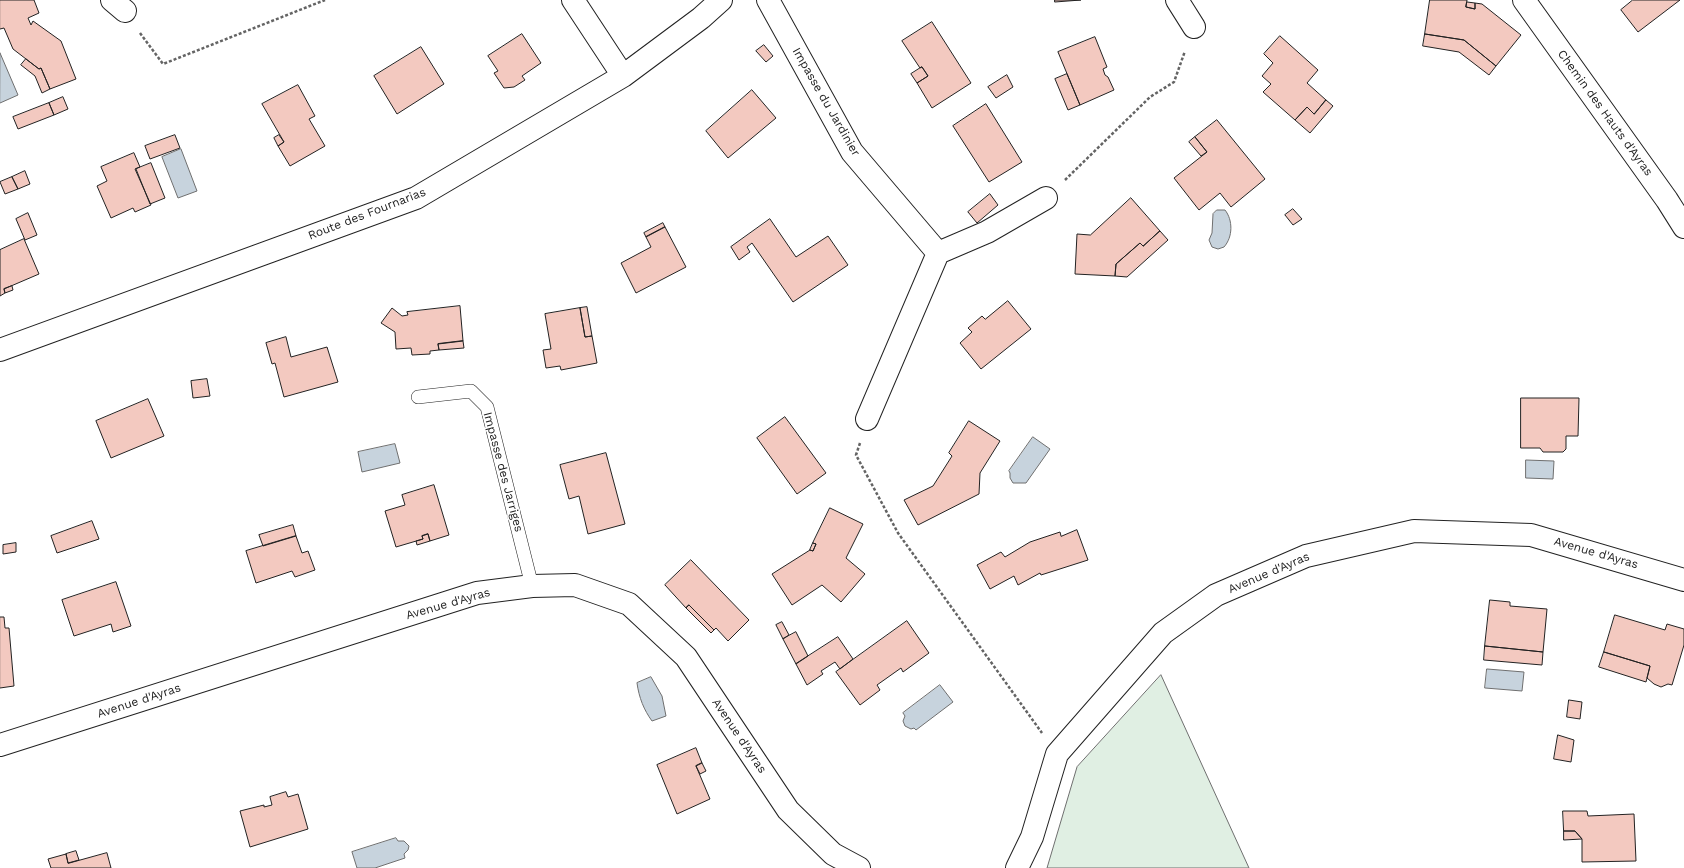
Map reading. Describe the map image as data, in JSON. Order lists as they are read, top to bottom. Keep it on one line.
{"streets":{"street":["Impasse du Jardinier","Chemin des Hauts d'Ayras","Route des Fournarias","Avenue d'Ayras"],"lane":["Impasse des Jarriges"]},"crossings":[["Impasse des Jarriges","Avenue d'Ayras"]]}
